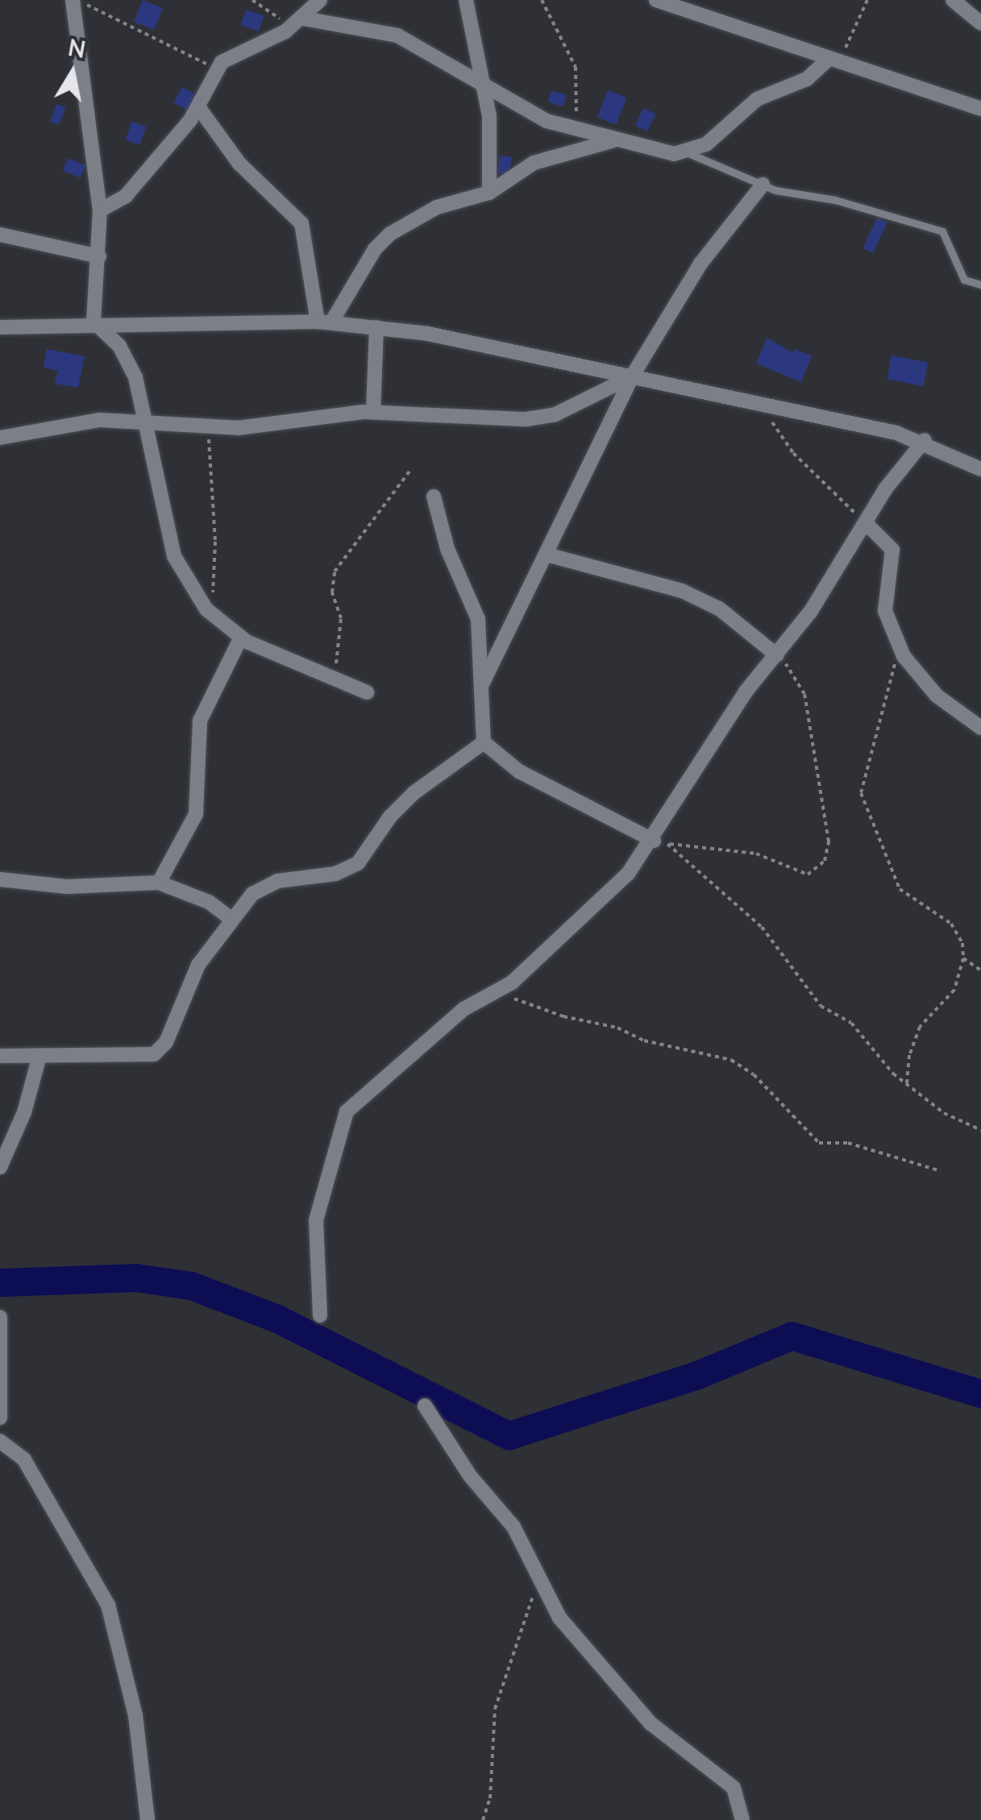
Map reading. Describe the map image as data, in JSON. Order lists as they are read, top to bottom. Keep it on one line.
{"north":"top"}
